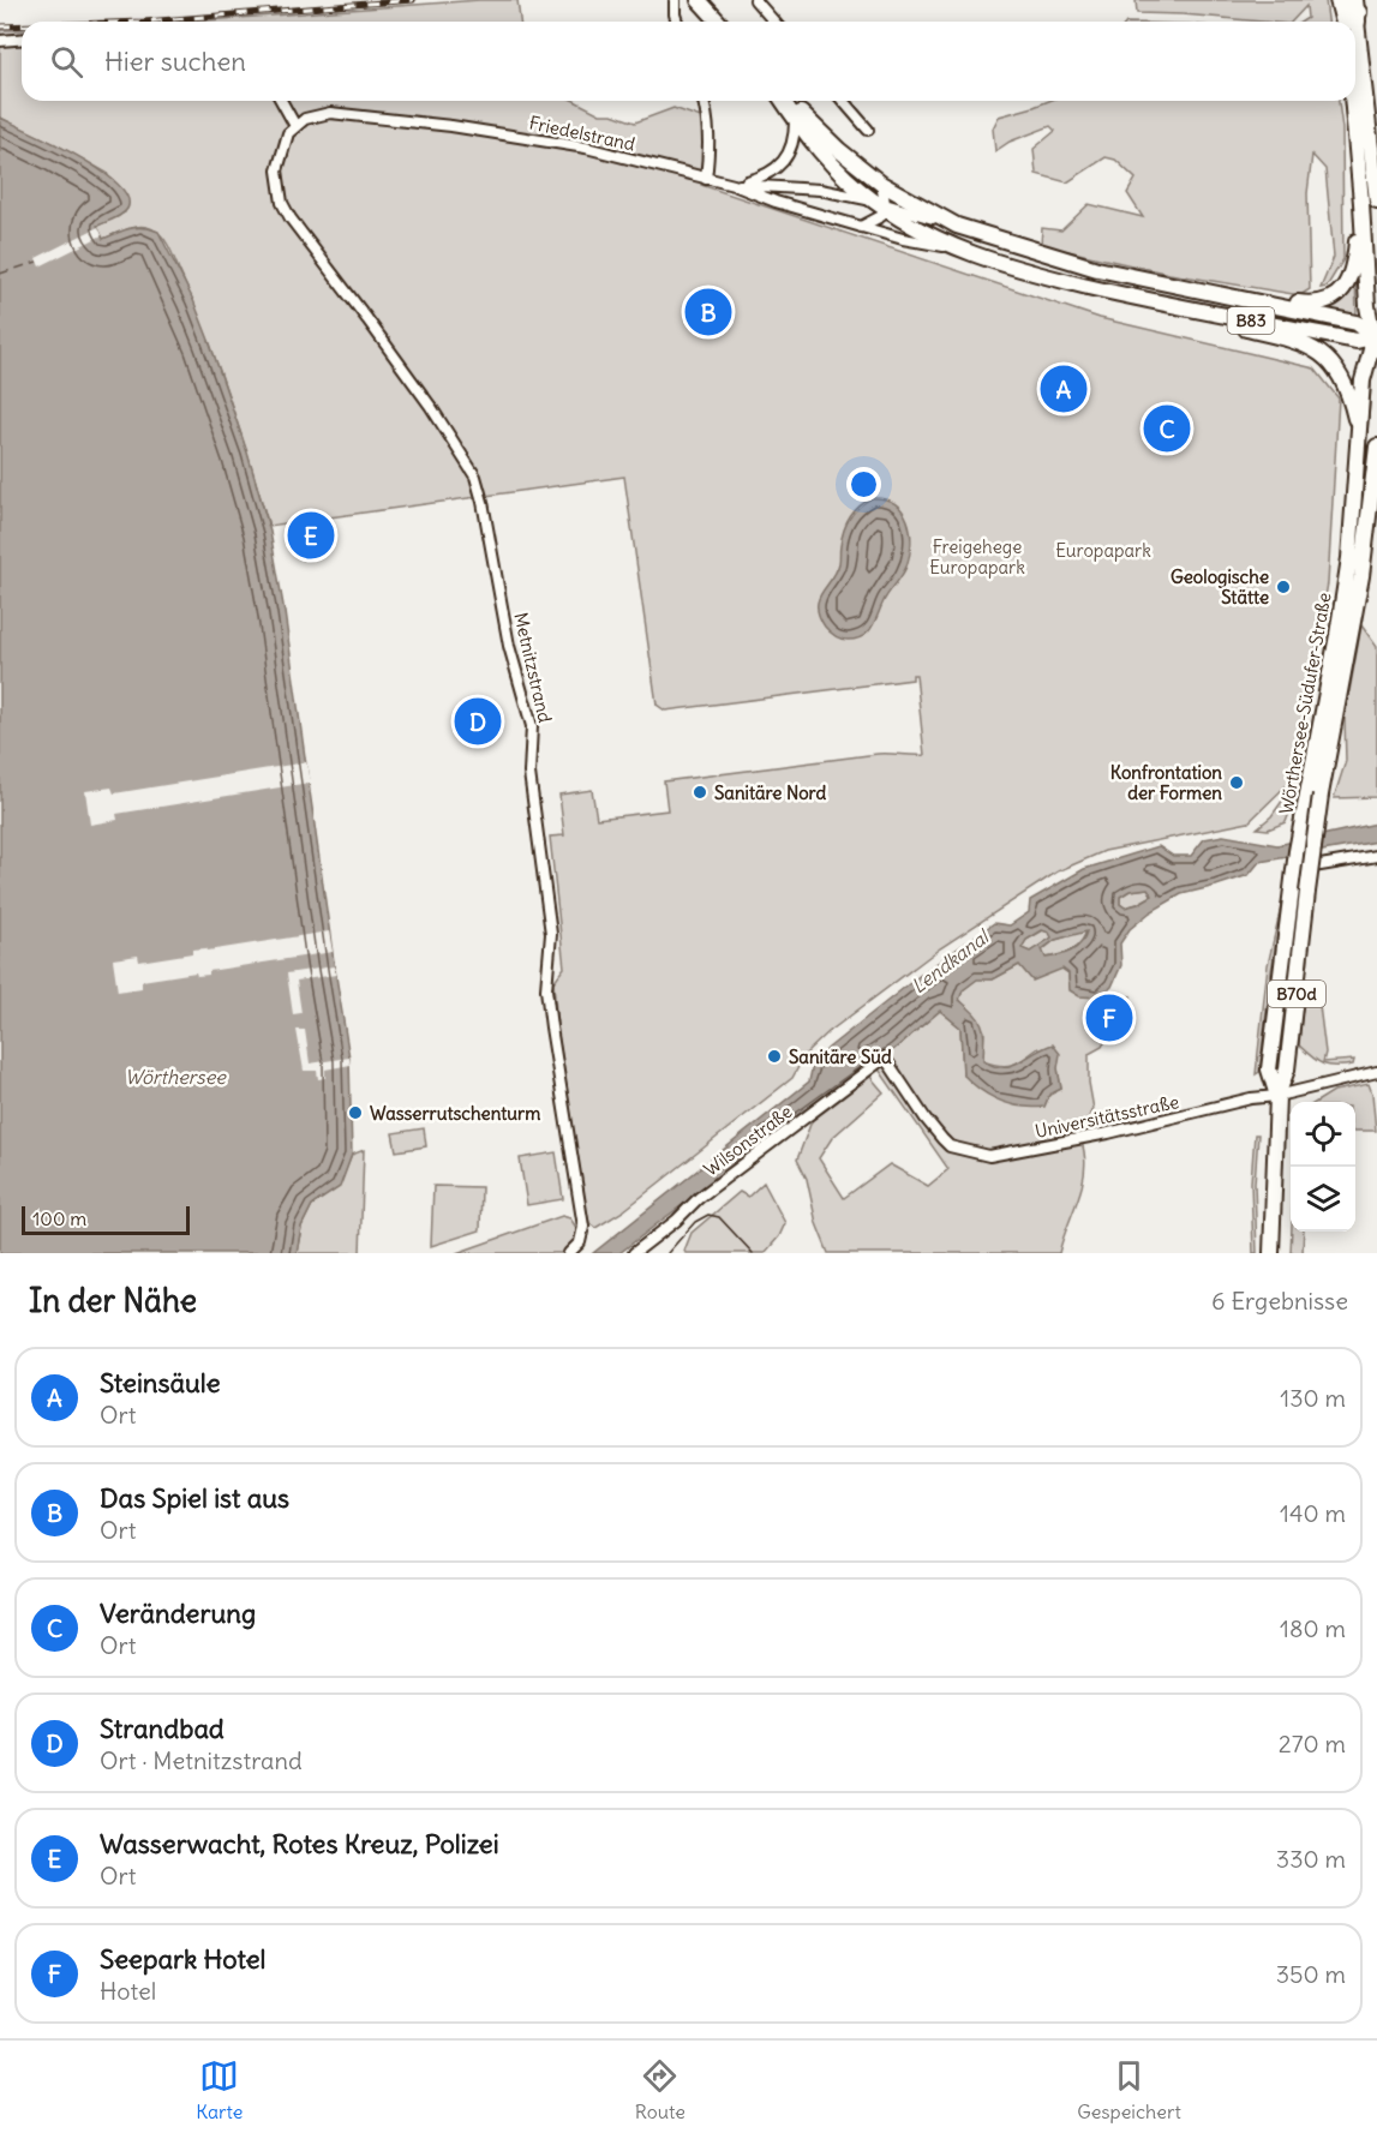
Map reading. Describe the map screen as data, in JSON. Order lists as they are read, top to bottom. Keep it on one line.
{"streets":{"main road":["B83","Wörthersee-Südufer-Straße","B70d"],"street":["Friedelstrand","Metnitzstrand","Universitätsstraße","Wilsonstraße"]},"crossings":[["Friedelstrand","B83"],["Friedelstrand","Metnitzstrand"],["B83","Wörthersee-Südufer-Straße"],["Wörthersee-Südufer-Straße","Universitätsstraße"],["Universitätsstraße","Wilsonstraße"]],"water":["Lendkanal","Wörthersee"],"parks":["Freigehege Europapark","Europapark"],"places":["Geologische Stätte","Konfrontation der Formen","Sanitäre Nord","Sanitäre Süd","Wasserrutschenturm"],"scale_bar":"100 m","page":{"search":"Hier suchen","pins":["B","A","C","E","D","F"],"scale":"100 m","heading":["In der Nähe","6 Ergebnisse"],"list":[{"mark":"A","name":"Steinsäule","note":"Ort","value":"130 m"},{"mark":"B","name":"Das Spiel ist aus","note":"Ort","value":"140 m"},{"mark":"C","name":"Veränderung","note":"Ort","value":"180 m"},{"mark":"D","name":"Strandbad","note":"Ort · Metnitzstrand","value":"270 m"},{"mark":"E","name":"Wasserwacht, Rotes Kreuz, Polizei","note":"Ort","value":"330 m"},{"mark":"F","name":"Seepark Hotel","note":"Hotel","value":"350 m"}],"nav":["Karte","Route","Gespeichert"]}}
